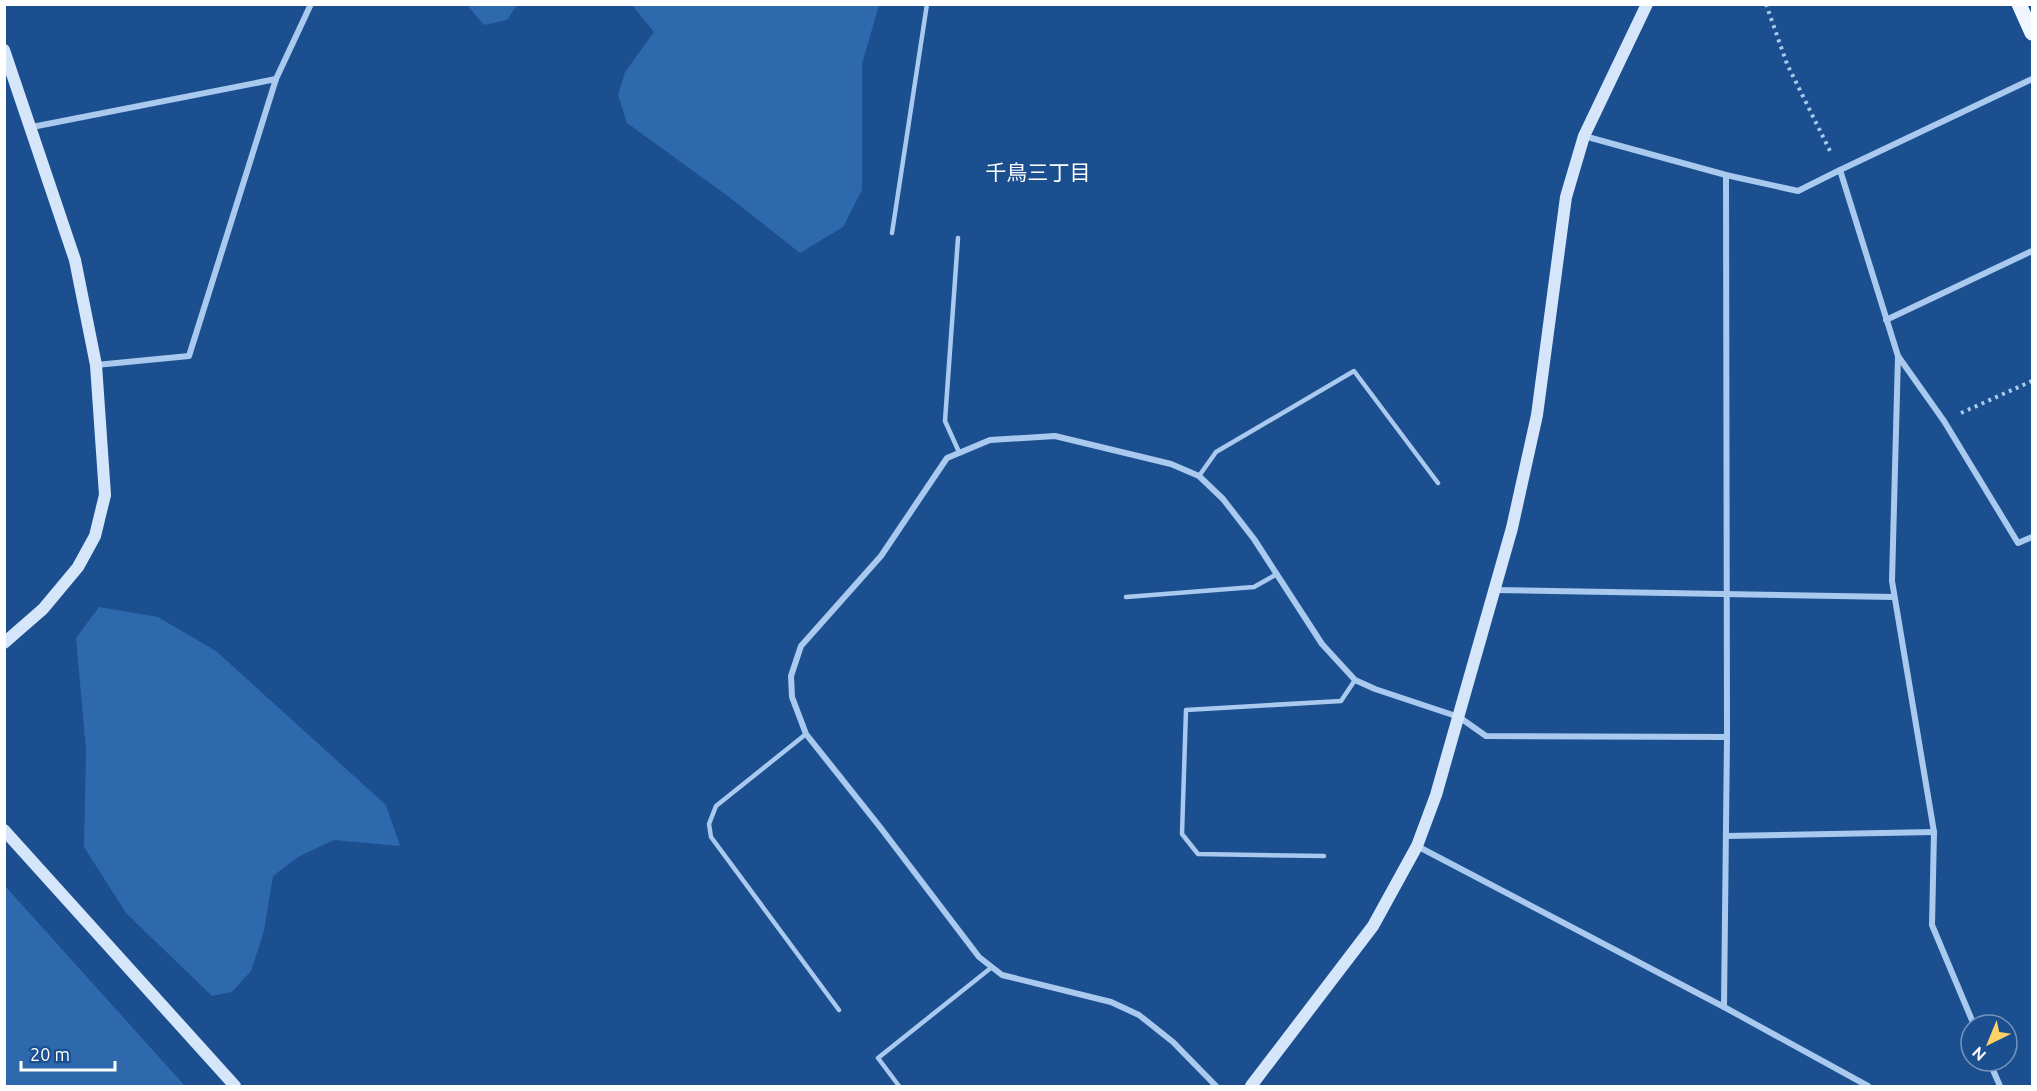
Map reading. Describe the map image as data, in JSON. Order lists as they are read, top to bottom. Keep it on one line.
{"districts":["千鳥三丁目"],"scale_bar":"20 m","north":"bottom left"}
